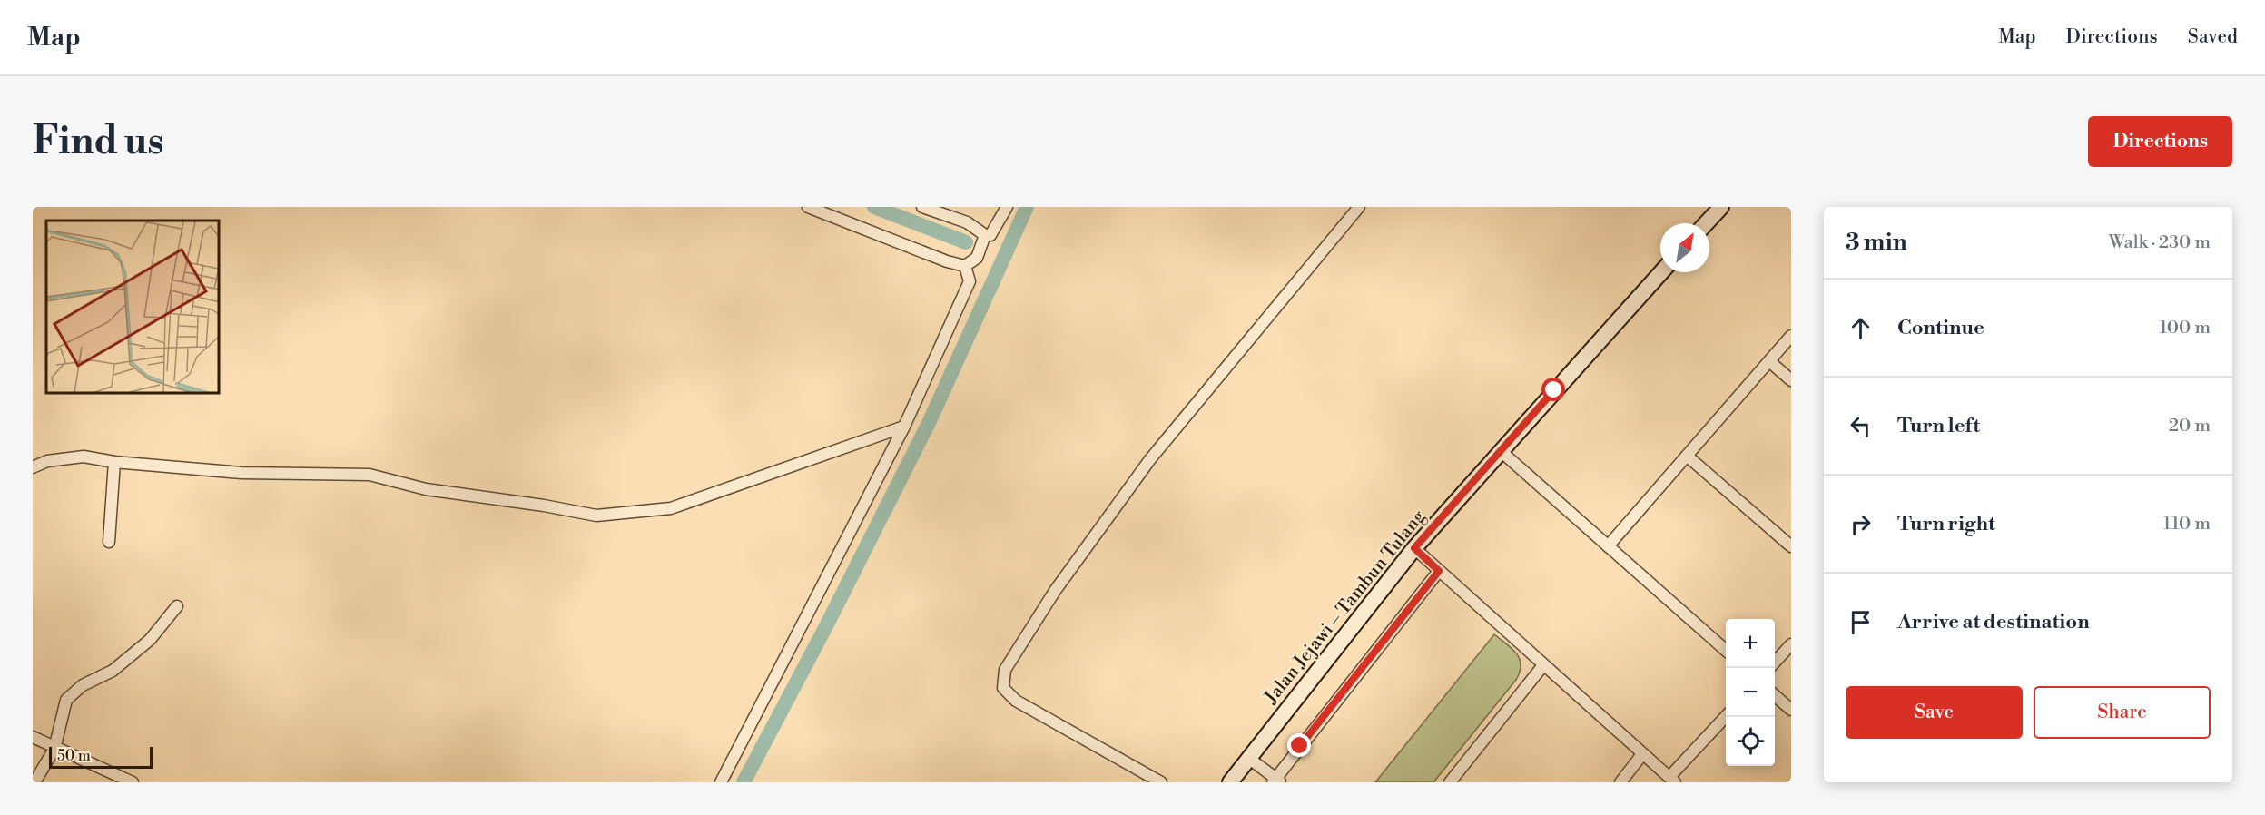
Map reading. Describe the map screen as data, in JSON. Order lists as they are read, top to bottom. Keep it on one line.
{"streets":{"street":["Jalan Jejawi – Tambun Tulang"]},"scale_bar":"50 m","north":"top right","page":{"header":"Map","nav":["Map","Directions","Saved"],"buttons":["Directions",["Save","Share"]],"title":"Find us","heading":["3 min","Walk · 230 m"],"list":[["Continue","100 m"],["Turn left","20 m"],["Turn right","110 m"],"Arrive at destination"],"map_buttons":["+","−"],"scale":"50 m"}}
